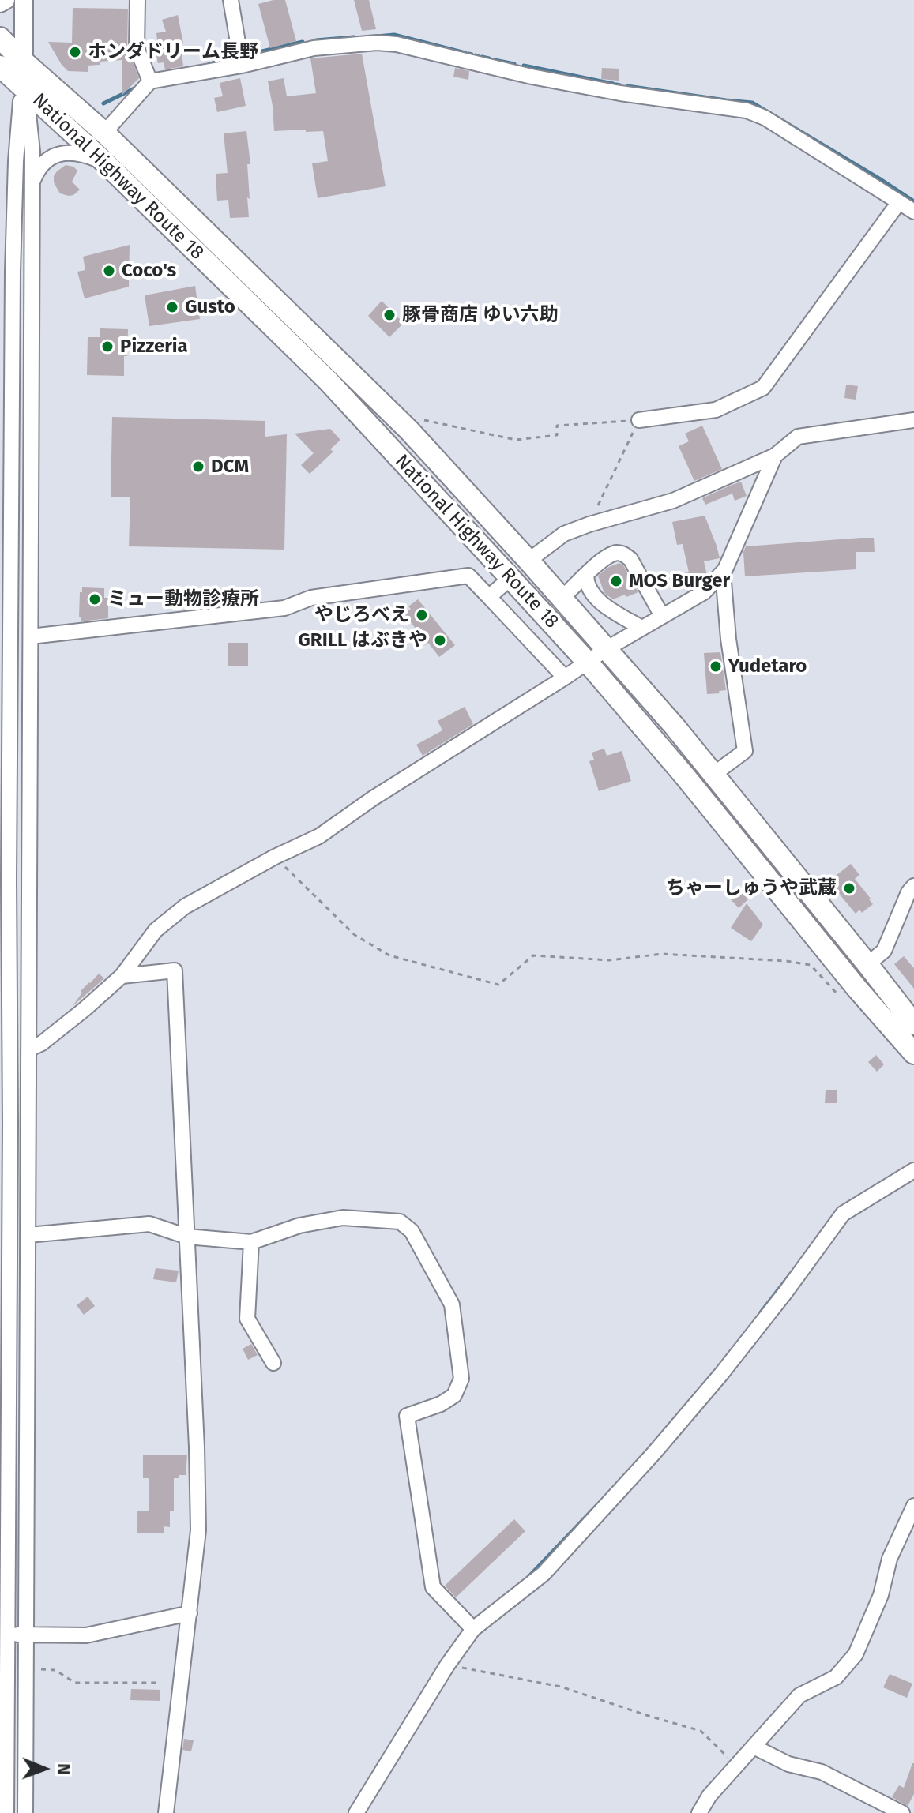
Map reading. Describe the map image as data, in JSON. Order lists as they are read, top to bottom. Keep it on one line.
{"streets":{"highway":["National Highway Route 18"]},"places":["ホンダドリーム長野","Coco's","Gusto","豚骨商店 ゆい六助","Pizzeria","DCM","MOS Burger","ミュー動物診療所","やじろべえ","GRILL はぶきや","Yudetaro","ちゃーしゅうや武蔵"],"north":"right"}
